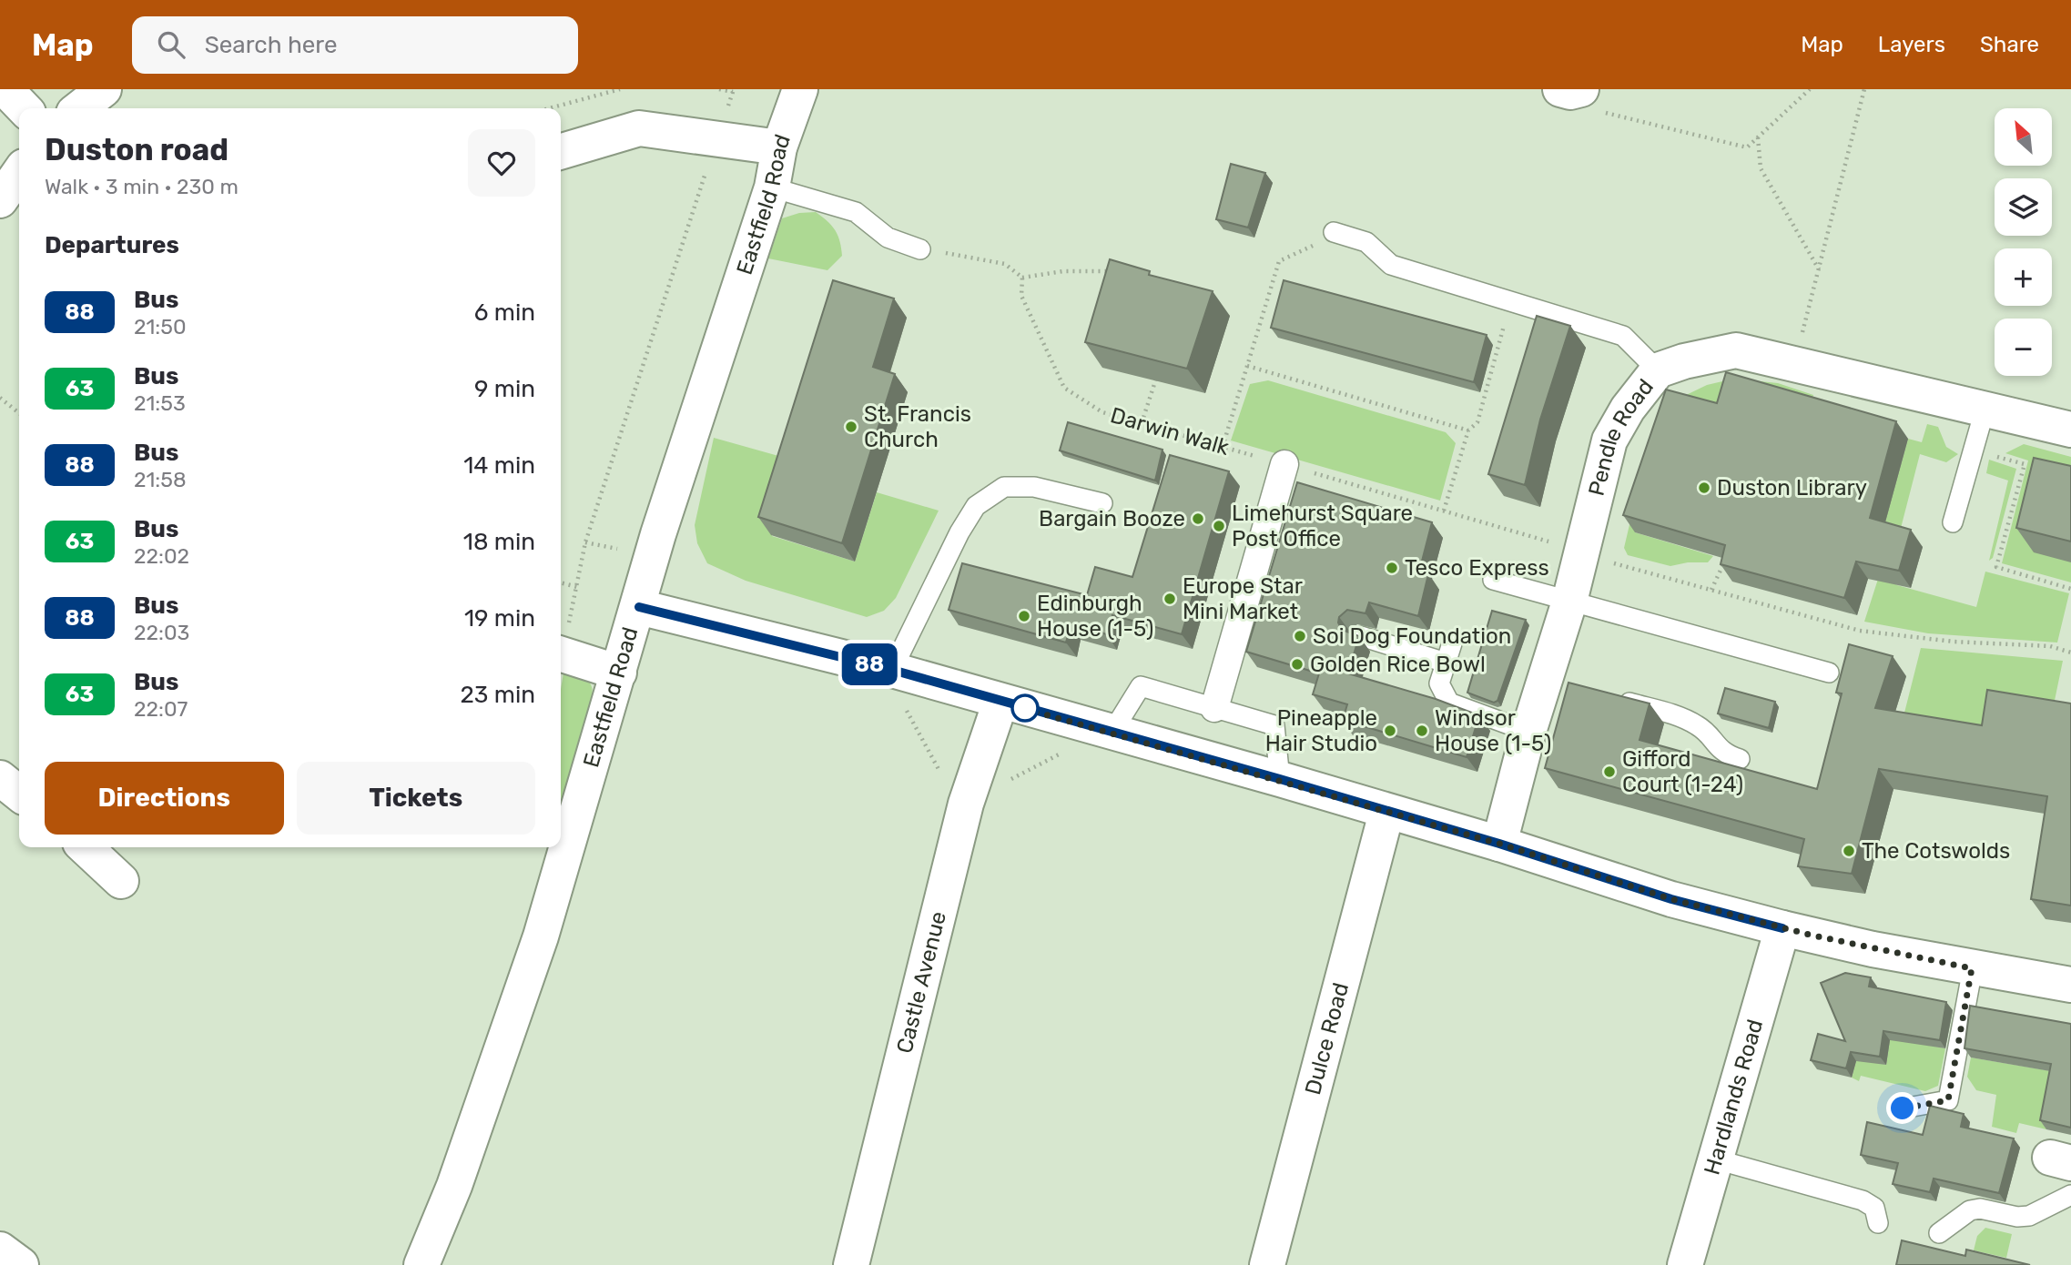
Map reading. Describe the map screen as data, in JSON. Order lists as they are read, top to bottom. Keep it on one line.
{"streets":{"street":["Eastfield Road","Pendle Road","Castle Avenue","Dulce Road","Hardlands Road"],"path":["Darwin Walk"]},"crossings":[["Darwin Walk","Pendle Road"]],"places":["St. Francis Church","Duston Library","Bargain Booze","Limehurst Square Post Office","Tesco Express","Europe Star Mini Market","Edinburgh House (1-5)","Soi Dog Foundation","Golden Rice Bowl","Pineapple Hair Studio","Windsor House (1-5)","Gifford Court (1-24)","The Cotswolds"],"lines":["bus line 88"],"north":"top left","page":{"header":"Map","search":"Search here","nav":["Map","Layers","Share"],"on_map":"88","map_buttons":["+","−"],"heading":[["Duston road","Walk · 3 min · 230 m"],"Departures"],"list":[{"mark":"88","name":"Bus","note":"21:50","value":"6 min"},{"mark":"63","name":"Bus","note":"21:53","value":"9 min"},{"mark":"88","name":"Bus","note":"21:58","value":"14 min"},{"mark":"63","name":"Bus","note":"22:02","value":"18 min"},{"mark":"88","name":"Bus","note":"22:03","value":"19 min"},{"mark":"63","name":"Bus","note":"22:07","value":"23 min"}],"buttons":["Directions","Tickets"]}}
